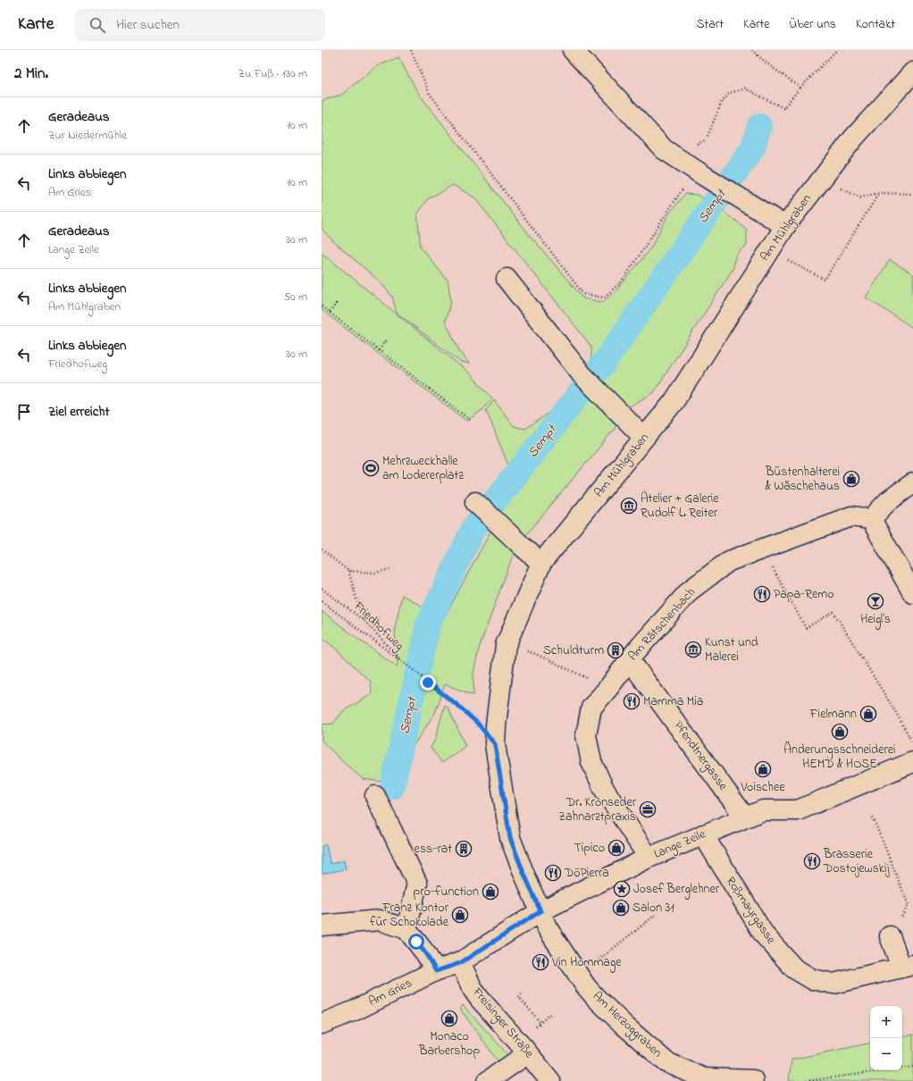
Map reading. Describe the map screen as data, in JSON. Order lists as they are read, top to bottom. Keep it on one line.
{"streets":{"street":["Am Mühlgraben","Am Rätschenbach","Pfendtnergasse","Lange Zeile","Roßmayrgasse","Am Gries","Freisinger Straße","Am Herzoggraben"],"path":["Friedhofweg"]},"crossings":[["Am Mühlgraben","Friedhofweg"],["Am Mühlgraben","Lange Zeile"],["Am Mühlgraben","Am Herzoggraben"],["Am Rätschenbach","Pfendtnergasse"],["Am Rätschenbach","Lange Zeile"],["Pfendtnergasse","Lange Zeile"],["Lange Zeile","Roßmayrgasse"],["Lange Zeile","Am Gries"],["Lange Zeile","Freisinger Straße"],["Lange Zeile","Am Herzoggraben"],["Am Gries","Freisinger Straße"]],"water":["Sempt"],"places":{"sports":["Mehrzweckhalle am Lodererplatz"],"shop":["Büstenhalterei & Wäschehaus","Fielmann","Änderungsschneiderei HEMD & HOSE","Voischee","Tipico","pro-function","Salon 31","Franz Kontor für Schokolade","Monaco Barbershop"],"museum":["Atelier + Galerie Rudolf L. Reiter","Kunst und Malerei"],"restaurant":["Papa-Remo","Mamma Mia","Brasserie Dostojewskij","DöPierra","Vin Hommage"],"bar":["Heigl's"],"building":["Schuldturm","ess-rat"],"office":["Dr. Kronseder Zahnarztpraxis"],"place":["Josef Berglehner"]},"page":{"header":"Karte","search":"Hier suchen","nav":["Start","Karte","Über uns","Kontakt"],"heading":["2 Min.","Zu Fuß · 130 m"],"list":[["Geradeaus","Zur Niedermühle","10 m"],["Links abbiegen","Am Gries","10 m"],["Geradeaus","Lange Zeile","30 m"],["Links abbiegen","Am Mühlgraben","50 m"],["Links abbiegen","Friedhofweg","30 m"],"Ziel erreicht"],"map_buttons":["+","−"]}}
